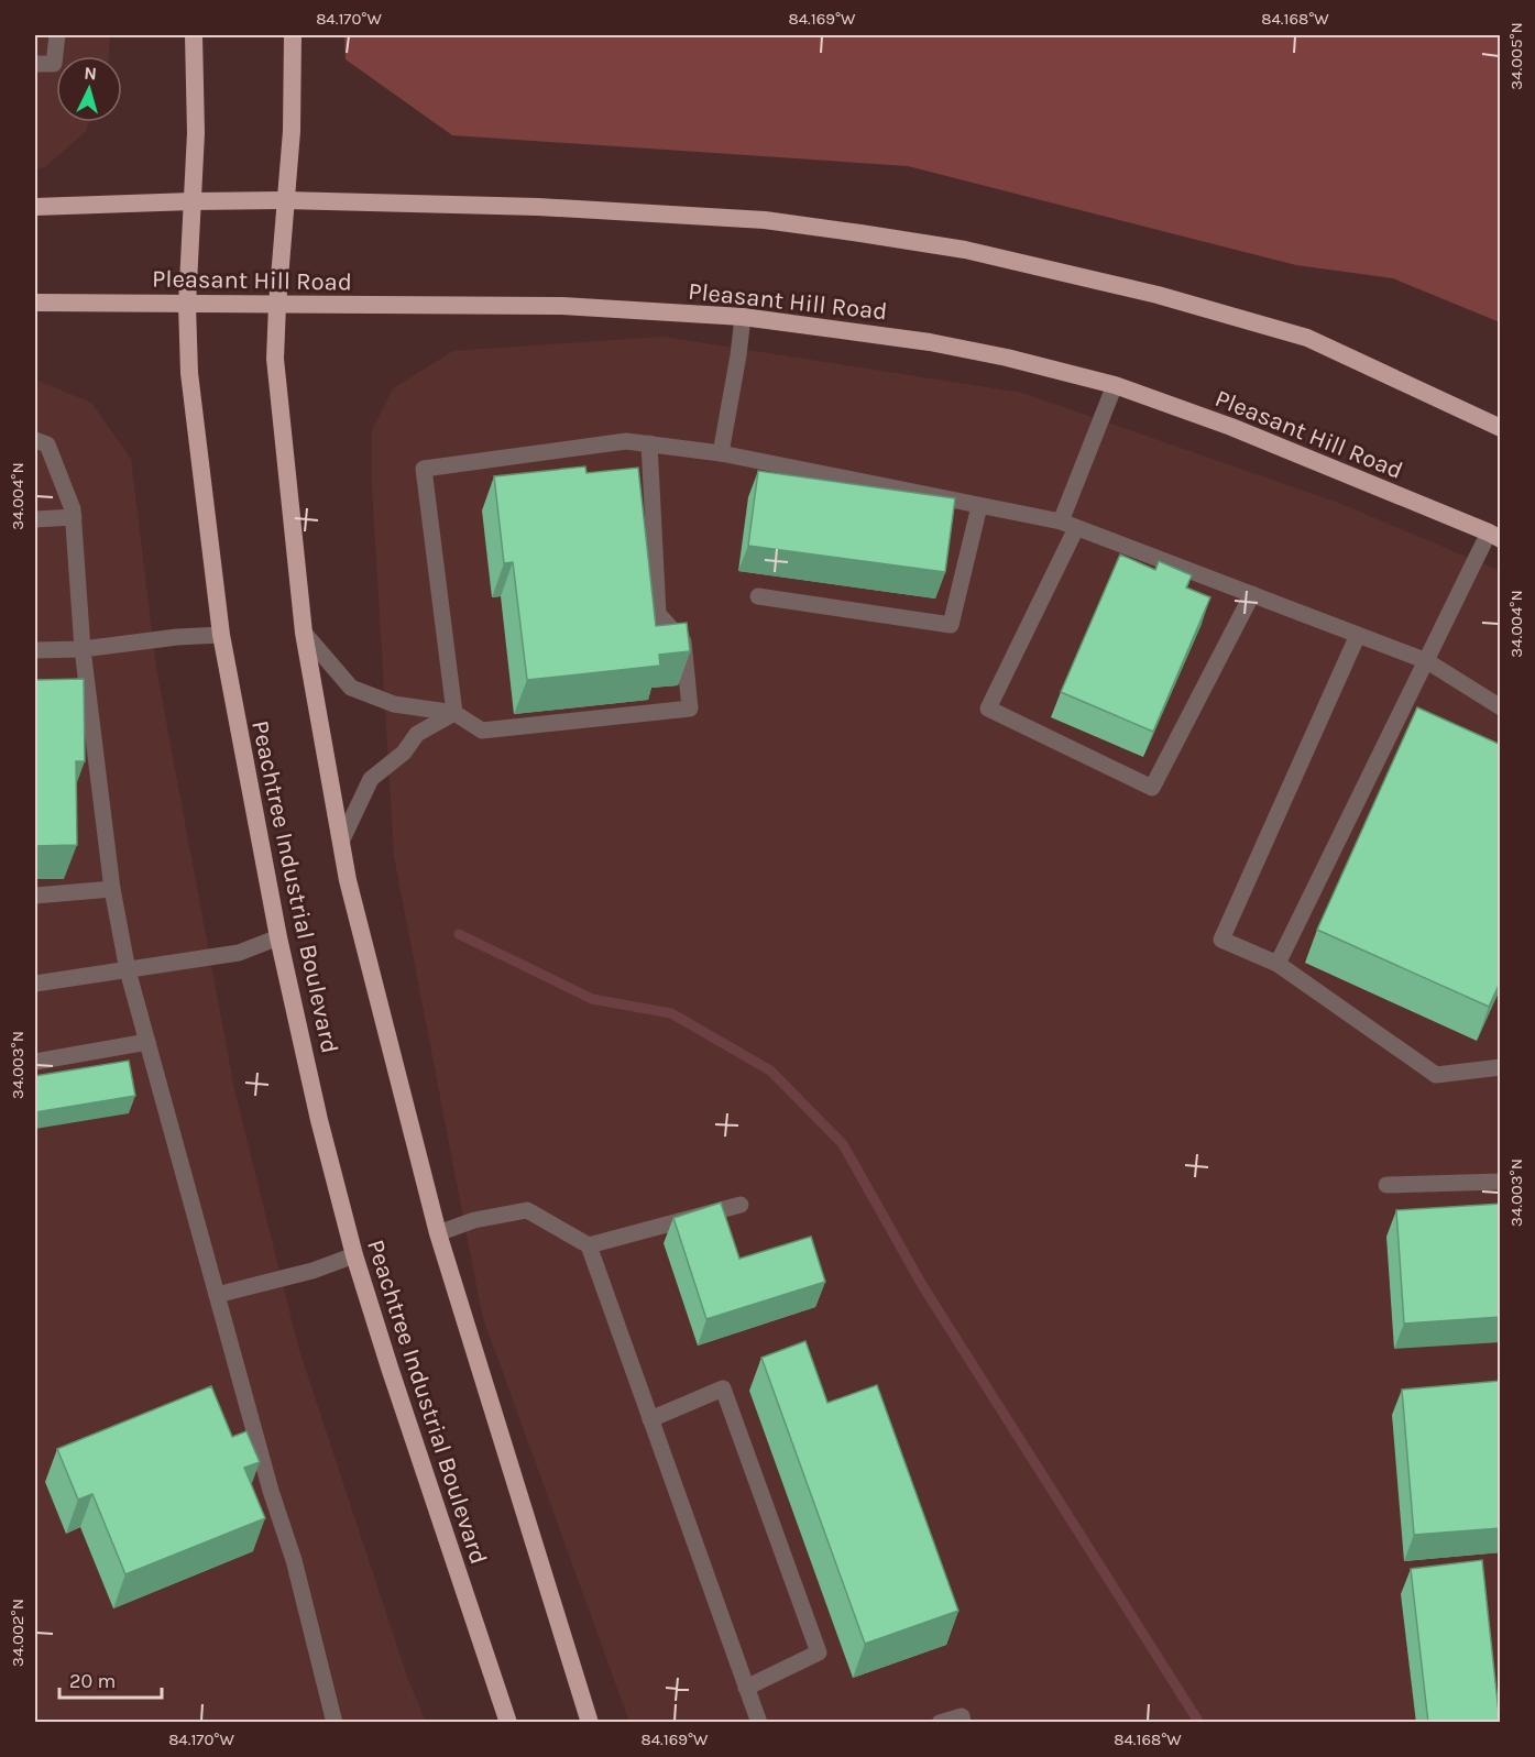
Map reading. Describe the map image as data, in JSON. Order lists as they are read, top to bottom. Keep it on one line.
{"streets":{"highway":["Pleasant Hill Road","Peachtree Industrial Boulevard"]},"crossings":[["Pleasant Hill Road","Peachtree Industrial Boulevard"]],"scale_bar":"20 m","north":"top","coordinates":["84.170°W","84.169°W","84.168°W","34.005°N","34.004°N","34.003°N","34.002°N"]}
